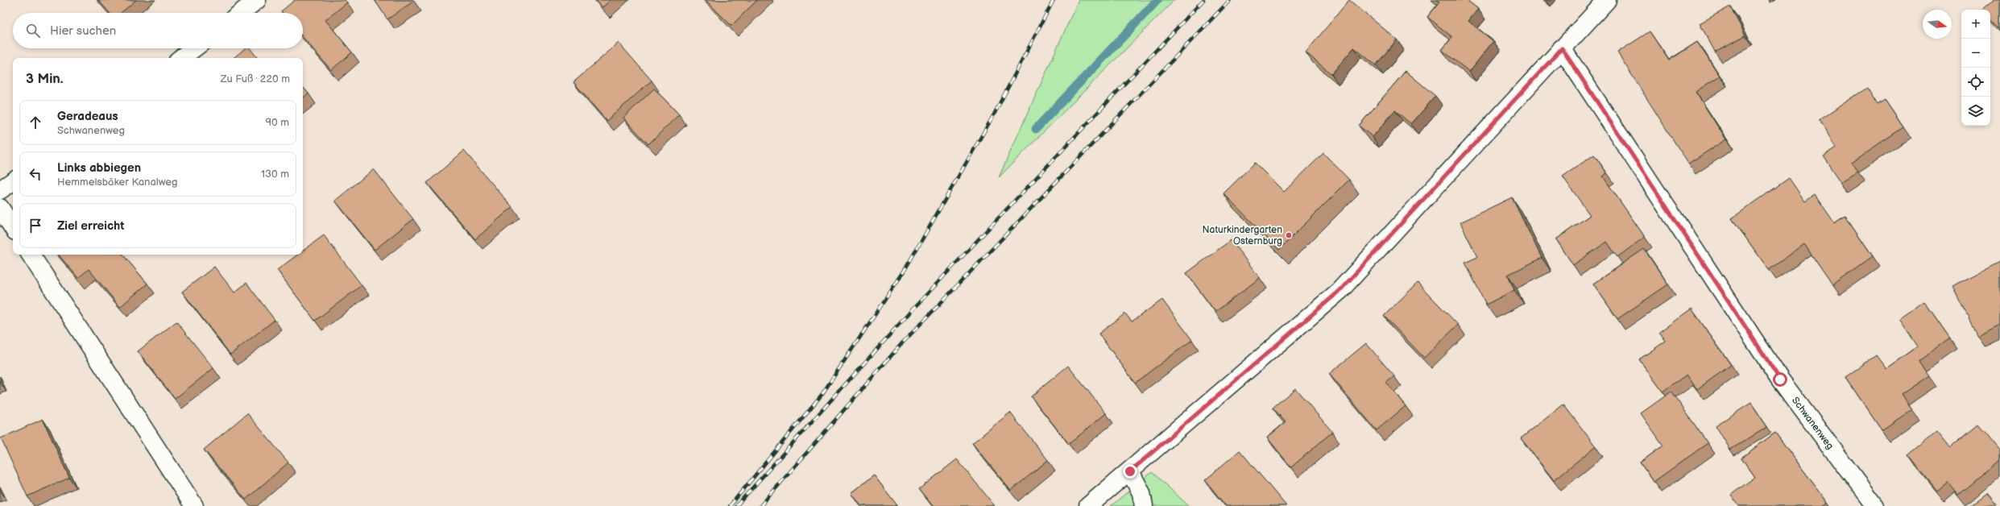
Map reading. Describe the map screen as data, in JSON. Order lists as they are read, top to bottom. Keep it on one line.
{"streets":{"street":["Schwanenweg"]},"places":["Naturkindergarten Osternburg"],"north":"right","page":{"map_buttons":["+","−"],"search":"Hier suchen","heading":["3 Min.","Zu Fuß · 220 m"],"list":[["Geradeaus","Schwanenweg","90 m"],["Links abbiegen","Hemmelsbäker Kanalweg","130 m"],"Ziel erreicht"]}}
